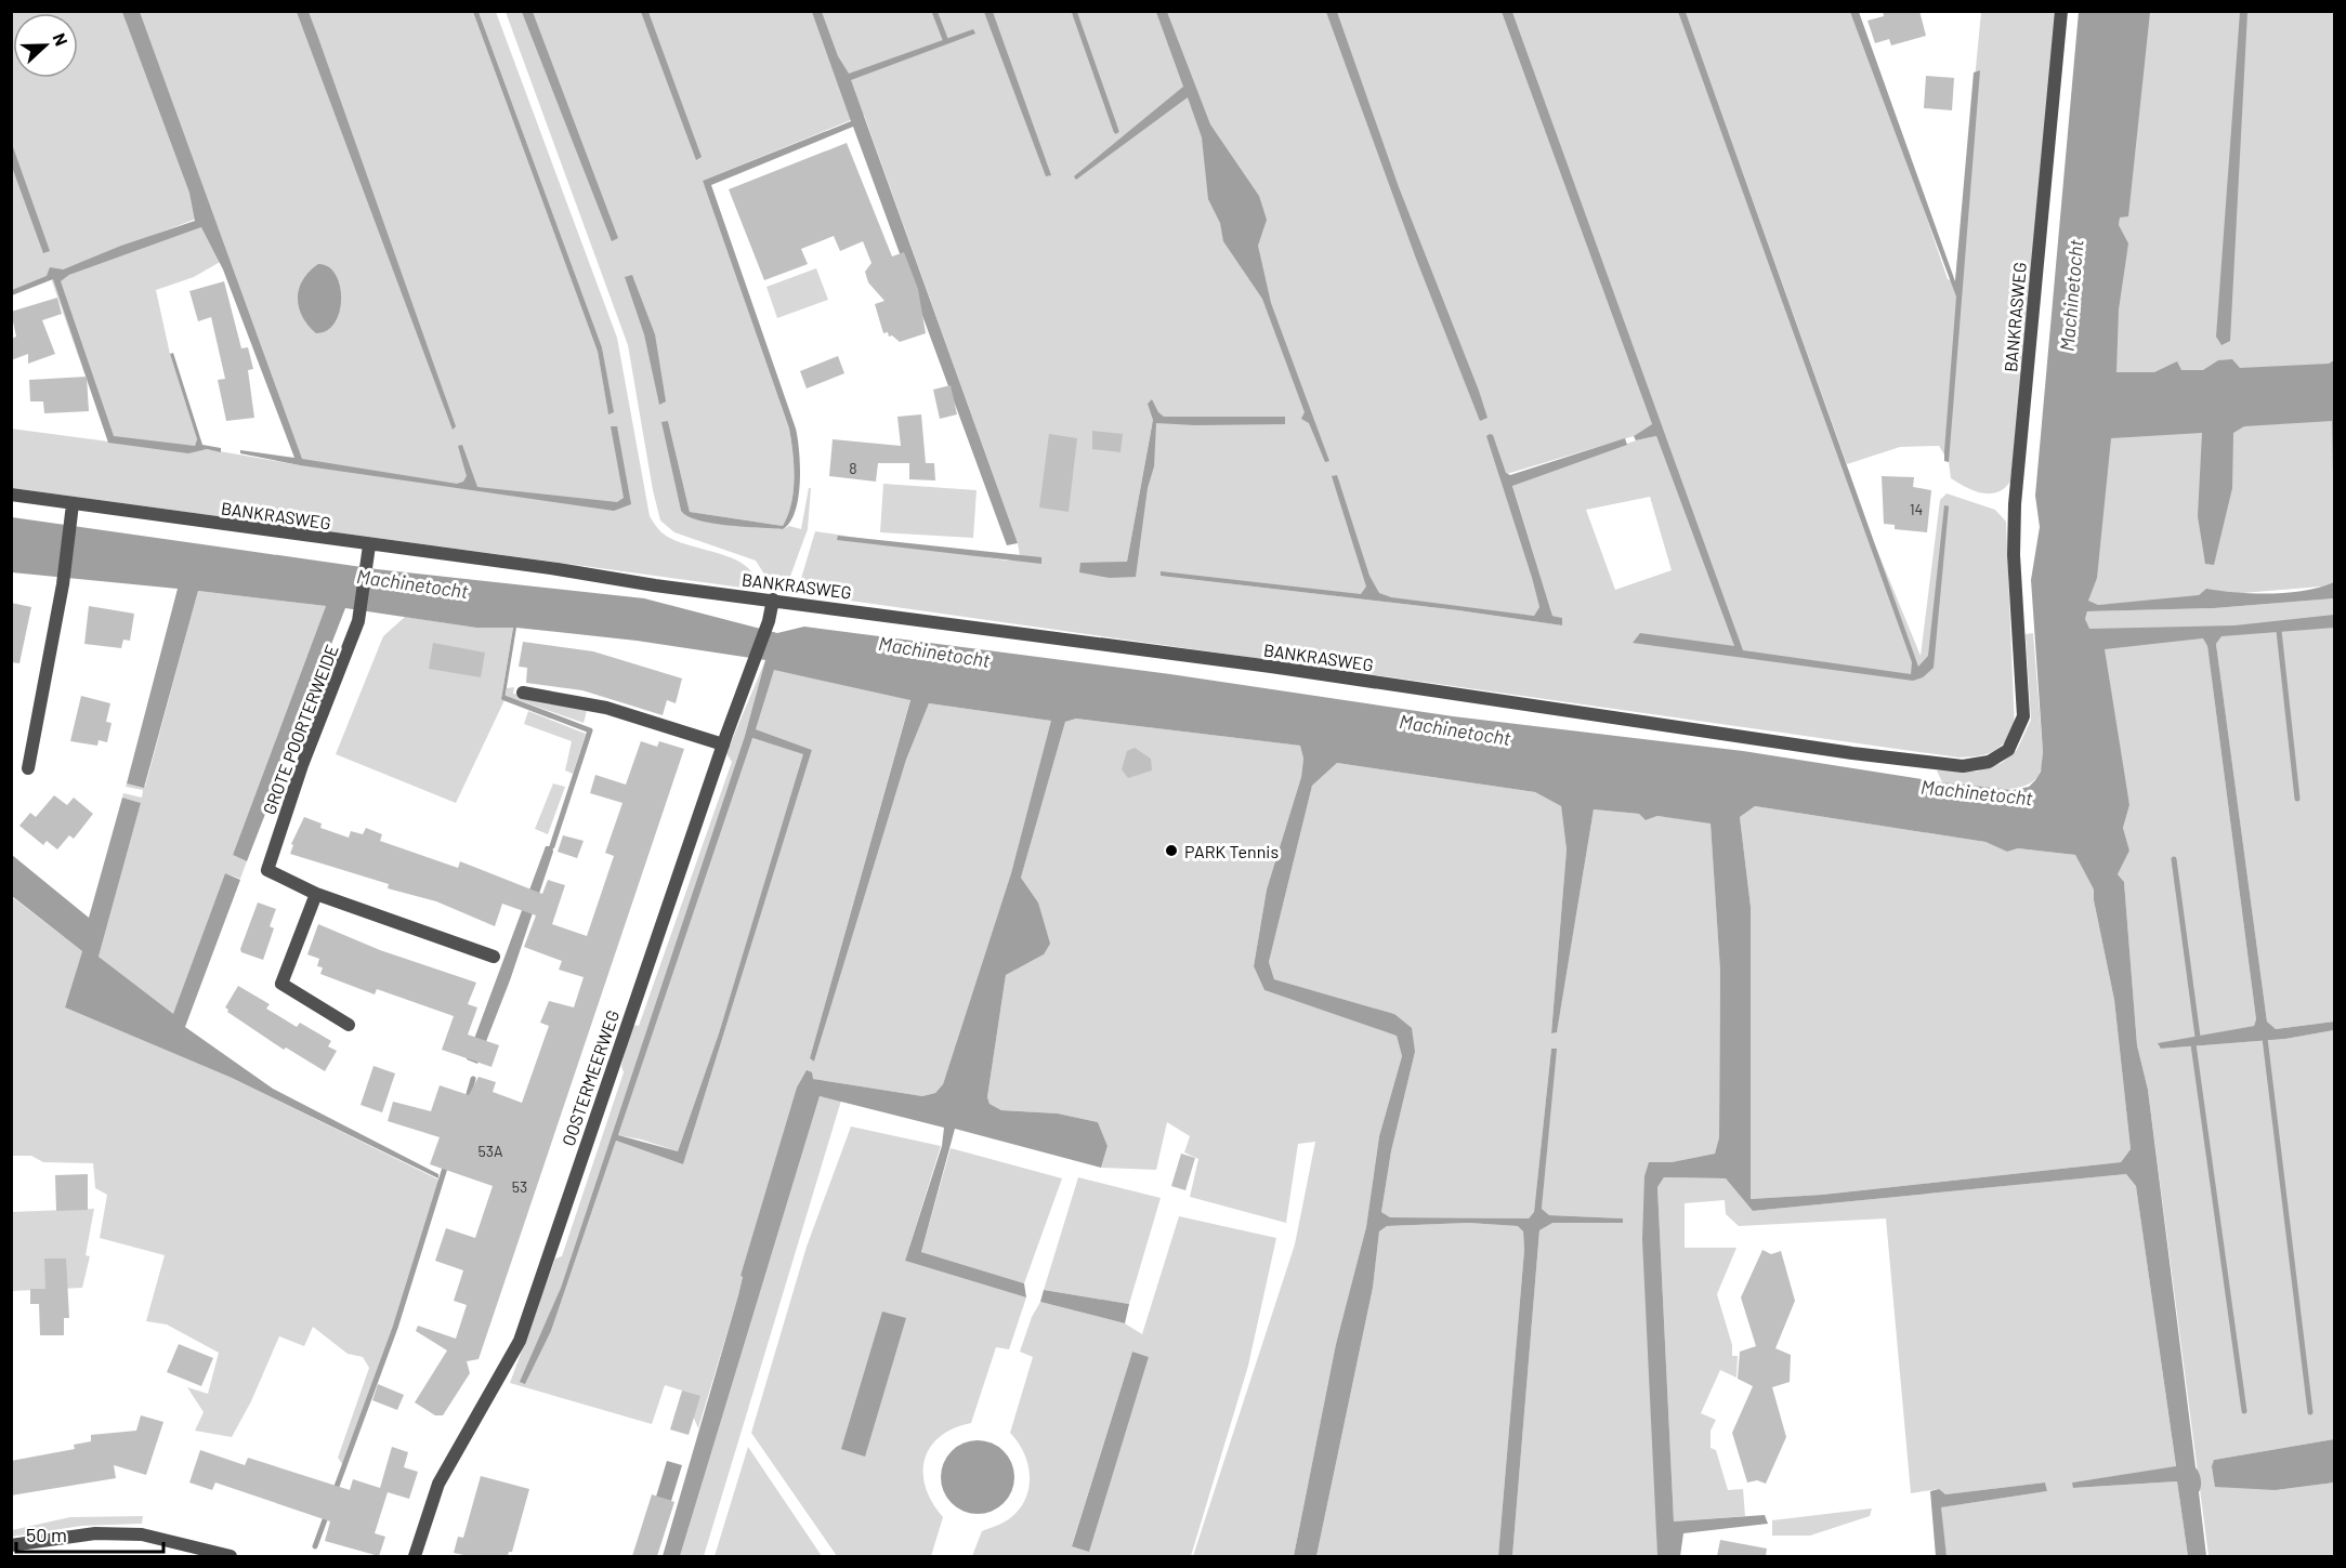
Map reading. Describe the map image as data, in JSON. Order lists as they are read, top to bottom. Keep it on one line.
{"streets":{"street":["BANKRASWEG","GROTE POORTERWEIDE","OOSTERMEERWEG"]},"crossings":[["BANKRASWEG","GROTE POORTERWEIDE"],["BANKRASWEG","OOSTERMEERWEG"]],"water":["Machinetocht"],"places":["PARK Tennis"],"house_numbers":["8","14","53A","53"],"scale_bar":"50 m","north":"right"}
